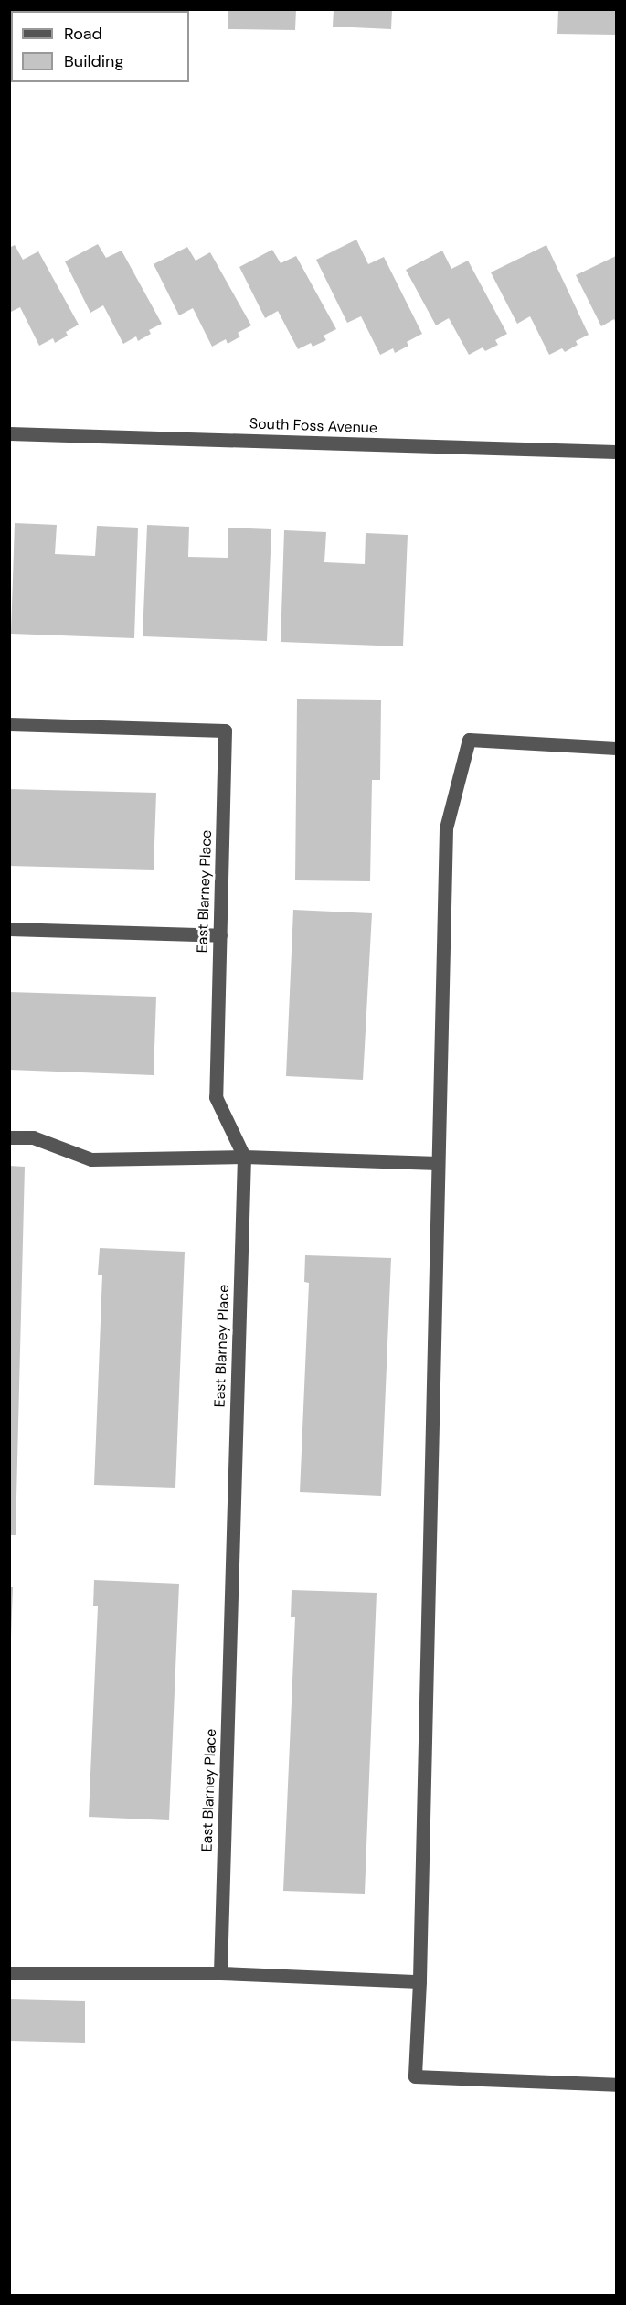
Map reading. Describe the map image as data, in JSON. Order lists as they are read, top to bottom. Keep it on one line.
{"streets":{"street":["South Foss Avenue","East Blarney Place"]},"legend":["Road","Building"]}
